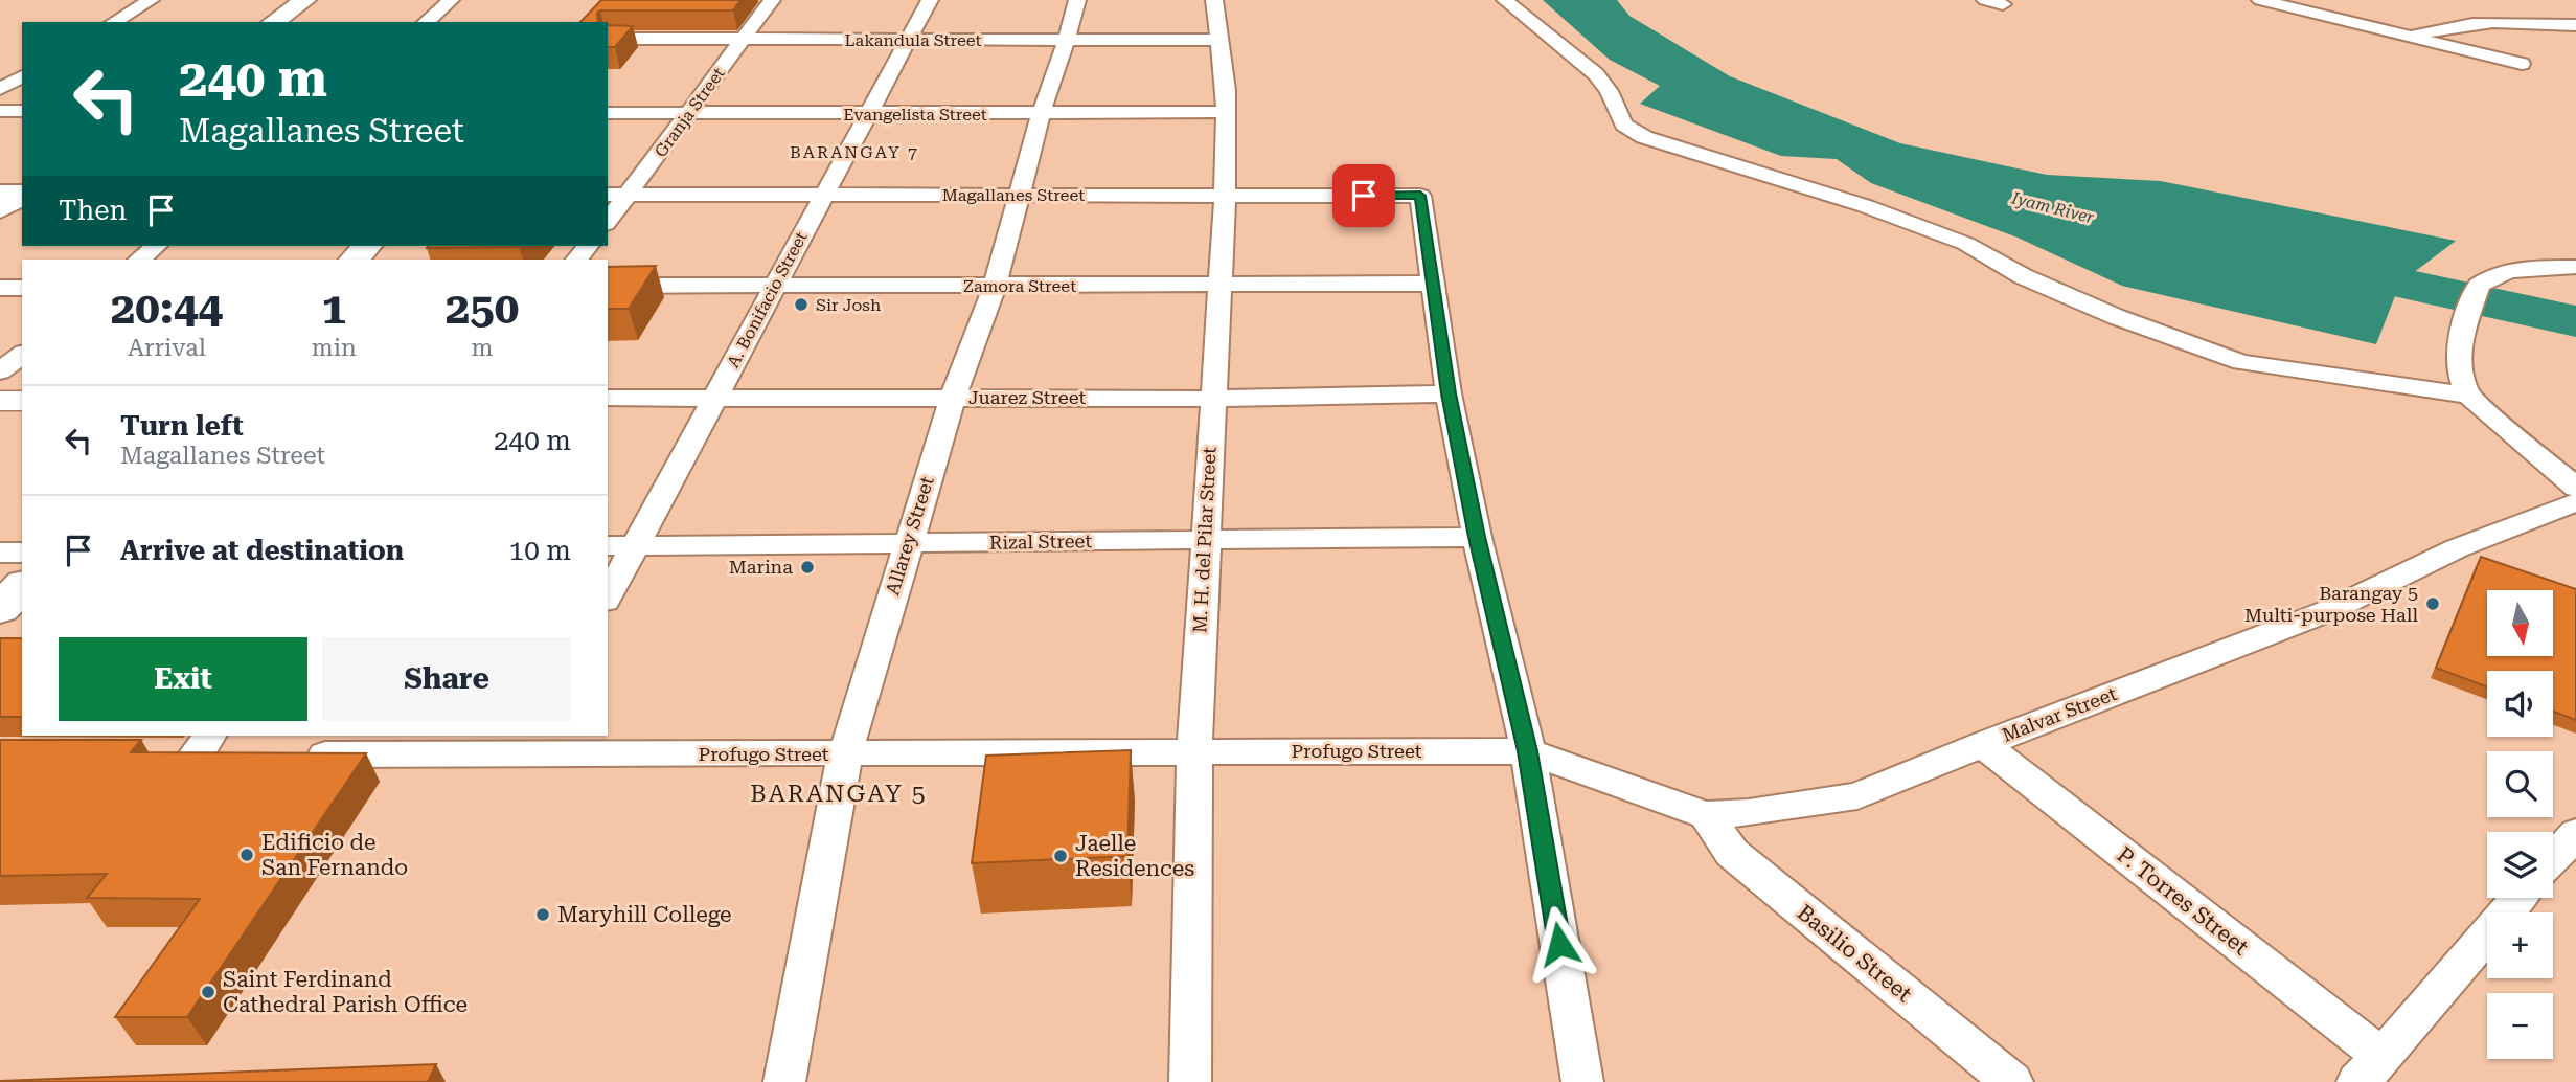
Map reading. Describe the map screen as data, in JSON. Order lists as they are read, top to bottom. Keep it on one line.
{"streets":{"street":["Lakandula Street","Granja Street","Evangelista Street","Magallanes Street","Zamora Street","A. Bonifacio Street","Juarez Street","Allarey Street","M. H. del Pilar Street","Rizal Street","Malvar Street","Profugo Street","P. Torres Street","Basilio Street"]},"crossings":[["Lakandula Street","Granja Street"],["Lakandula Street","A. Bonifacio Street"],["Lakandula Street","Allarey Street"],["Lakandula Street","M. H. del Pilar Street"],["Granja Street","Evangelista Street"],["Granja Street","Magallanes Street"],["Evangelista Street","A. Bonifacio Street"],["Evangelista Street","Allarey Street"],["Evangelista Street","M. H. del Pilar Street"],["Magallanes Street","Zamora Street"],["Magallanes Street","A. Bonifacio Street"],["Magallanes Street","Allarey Street"],["Magallanes Street","M. H. del Pilar Street"],["Zamora Street","A. Bonifacio Street"],["Zamora Street","Allarey Street"],["Zamora Street","M. H. del Pilar Street"],["A. Bonifacio Street","Juarez Street"],["A. Bonifacio Street","Rizal Street"],["Juarez Street","Allarey Street"],["Juarez Street","M. H. del Pilar Street"],["Allarey Street","Rizal Street"],["Allarey Street","Profugo Street"],["M. H. del Pilar Street","Rizal Street"],["M. H. del Pilar Street","Profugo Street"],["Malvar Street","Profugo Street"],["Malvar Street","P. Torres Street"],["Malvar Street","Basilio Street"]],"districts":["BARANGAY 7","BARANGAY 5"],"water":["Iyam River"],"places":["Sir Josh","Marina","Barangay 5 Multi-purpose Hall","Edificio de San Fernando","Jaelle Residences","Maryhill College","Saint Ferdinand Cathedral Parish Office"],"north":"bottom","page":{"turn":["240 m","Magallanes Street"],"then":"Then","eta":["20:44","Arrival","1","min","250","m"],"list":[{"name":"Turn left","note":"Magallanes Street","value":"240 m"},{"name":"Arrive at destination","value":"10 m"}],"map_buttons":["+","−"],"buttons":["Exit","Share"]}}
